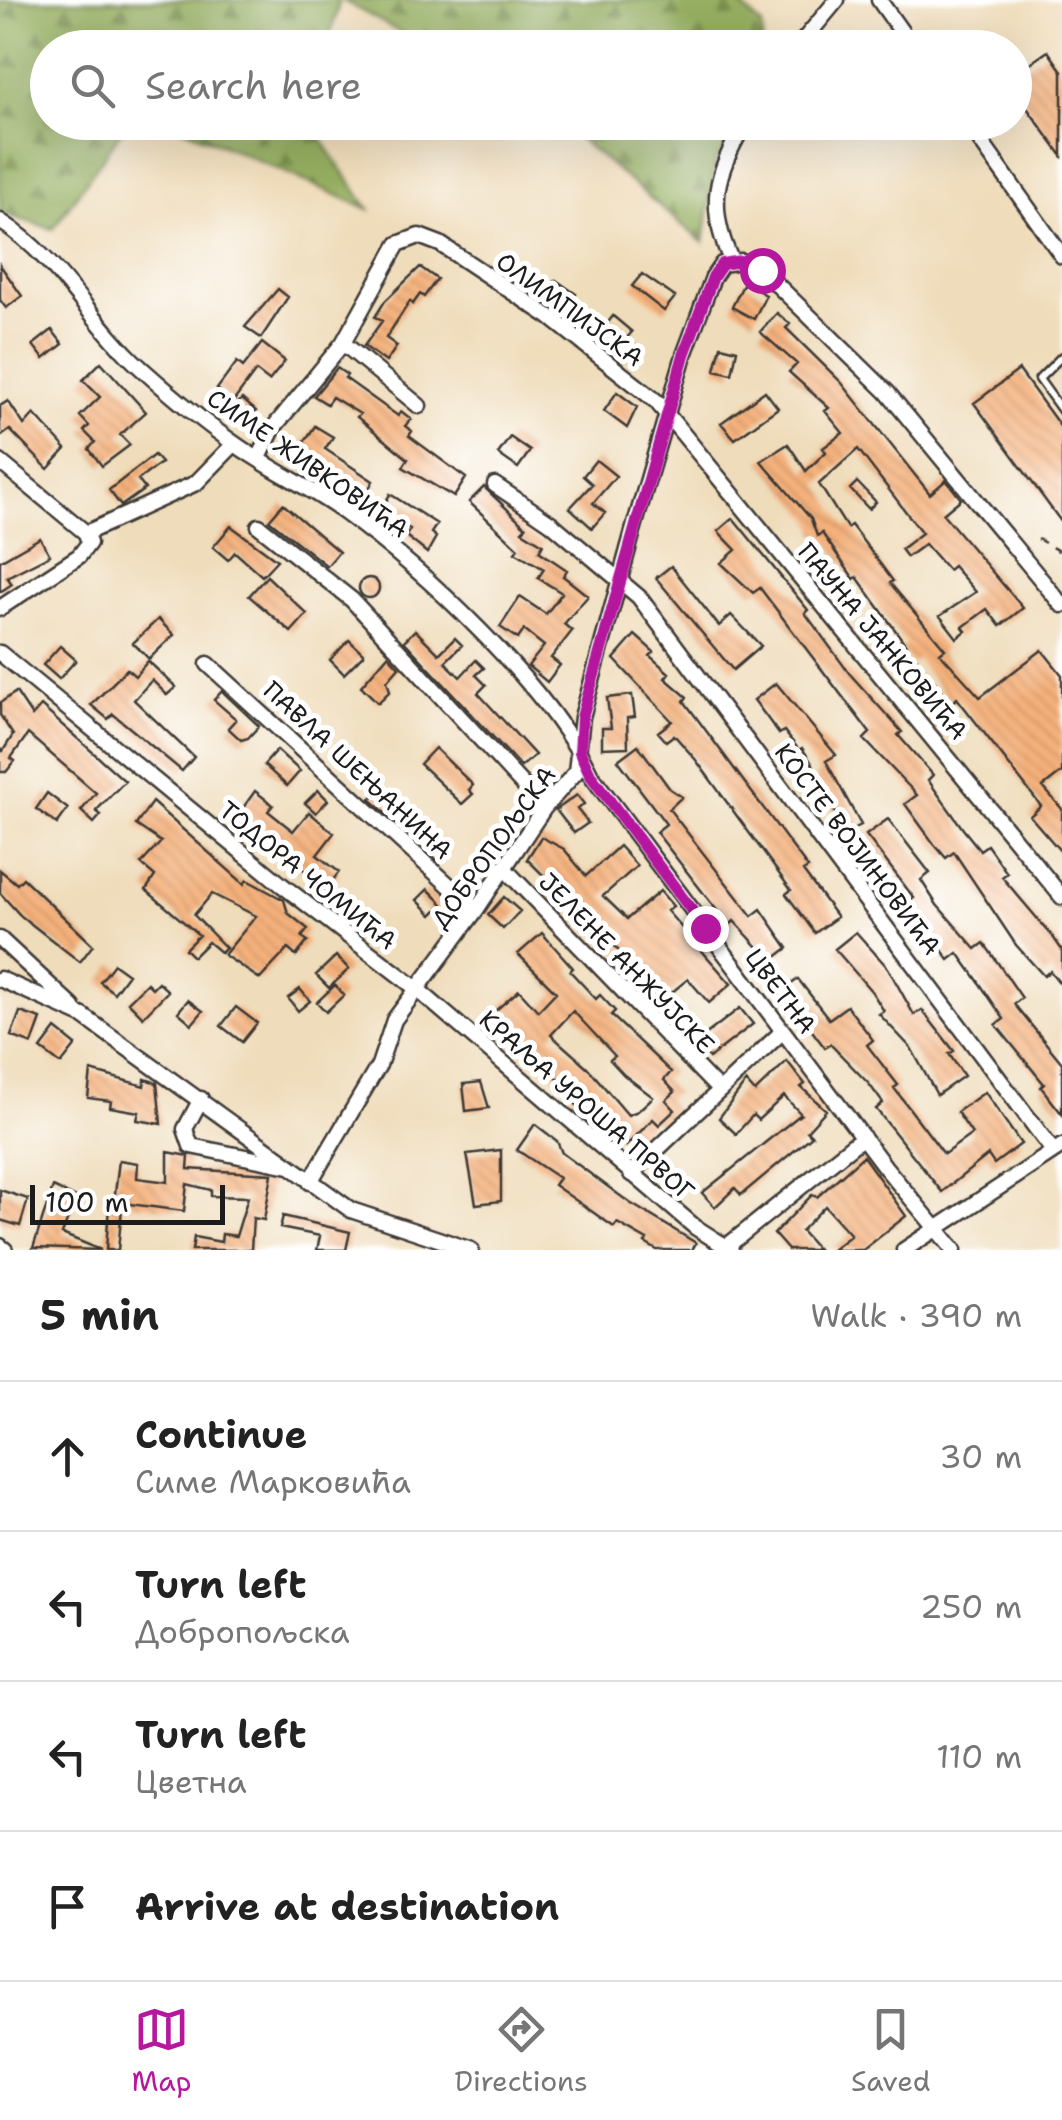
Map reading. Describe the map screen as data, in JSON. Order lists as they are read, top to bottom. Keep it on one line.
{"streets":{"street":["ОЛИМПИЈСКА","СИМЕ ЖИВКОВИЋА","ПАУНА ЈАНКОВИЋА","ПАВЛА ШЕЊАНИНА","ДОБРОПОЉСКА","КОСТЕ ВОЈИНОВИЋА","ТОДОРА ЧОМИЋА","ЈЕЛЕНЕ АНЖУЈСКЕ","ЦВЕТНА","КРАЉА УРОША ПРВОГ"]},"crossings":[["ОЛИМПИЈСКА","ПАУНА ЈАНКОВИЋА"],["ОЛИМПИЈСКА","ДОБРОПОЉСКА"],["СИМЕ ЖИВКОВИЋА","ДОБРОПОЉСКА"],["СИМЕ ЖИВКОВИЋА","ЦВЕТНА"],["ПАУНА ЈАНКОВИЋА","ДОБРОПОЉСКА"],["ПАВЛА ШЕЊАНИНА","ДОБРОПОЉСКА"],["ДОБРОПОЉСКА","КОСТЕ ВОЈИНОВИЋА"],["ДОБРОПОЉСКА","ТОДОРА ЧОМИЋА"],["ДОБРОПОЉСКА","ЈЕЛЕНЕ АНЖУЈСКЕ"],["ДОБРОПОЉСКА","ЦВЕТНА"],["ДОБРОПОЉСКА","КРАЉА УРОША ПРВОГ"],["ТОДОРА ЧОМИЋА","КРАЉА УРОША ПРВОГ"]],"scale_bar":"100 m","page":{"search":"Search here","scale":"100 m","heading":["5 min","Walk · 390 m"],"list":[["Continue","Симе Марковића","30 m"],["Turn left","Добропољска","250 m"],["Turn left","Цветна","110 m"],"Arrive at destination"],"nav":["Map","Directions","Saved"]}}
